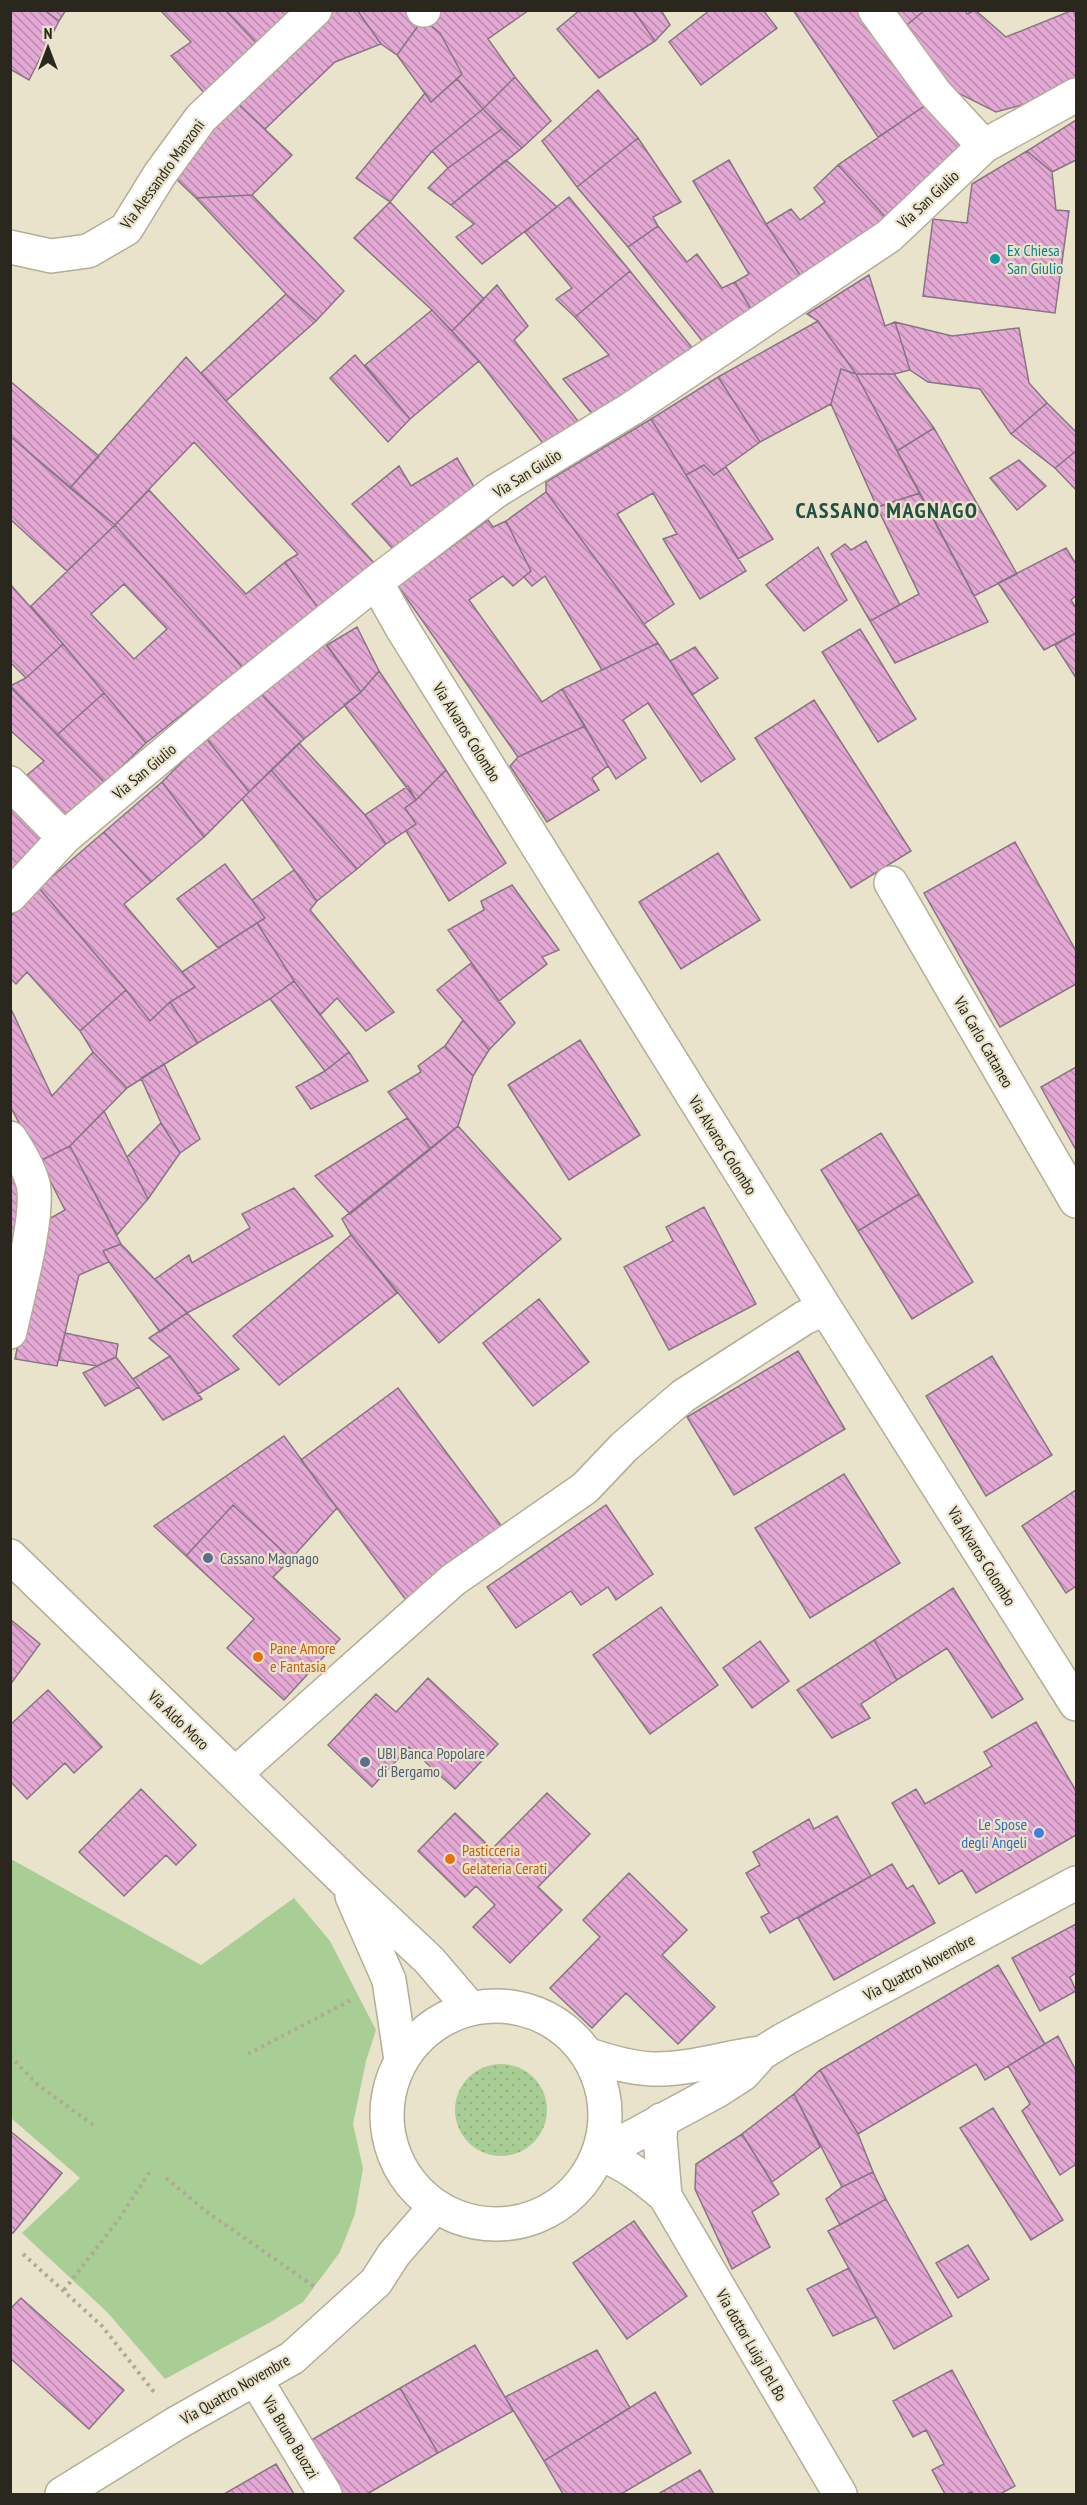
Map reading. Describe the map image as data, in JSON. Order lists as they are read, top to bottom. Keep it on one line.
{"streets":{"street":["Via Alessandro Manzoni","Via San Giulio","Via Alvaros Colombo","Via Carlo Cattaneo","Via Aldo Moro","Via Quattro Novembre","Via dottor Luigi Del Bo","Via Bruno Buozzi"]},"crossings":[["Via San Giulio","Via Alvaros Colombo"],["Via Quattro Novembre","Via dottor Luigi Del Bo"],["Via Quattro Novembre","Via Bruno Buozzi"]],"districts":["CASSANO MAGNAGO"],"places":["Ex Chiesa San Giulio","Cassano Magnago","Pane Amore e Fantasia","UBI Banca Popolare di Bergamo","Le Spose degli Angeli","Pasticceria Gelateria Cerati"],"north":"top"}
